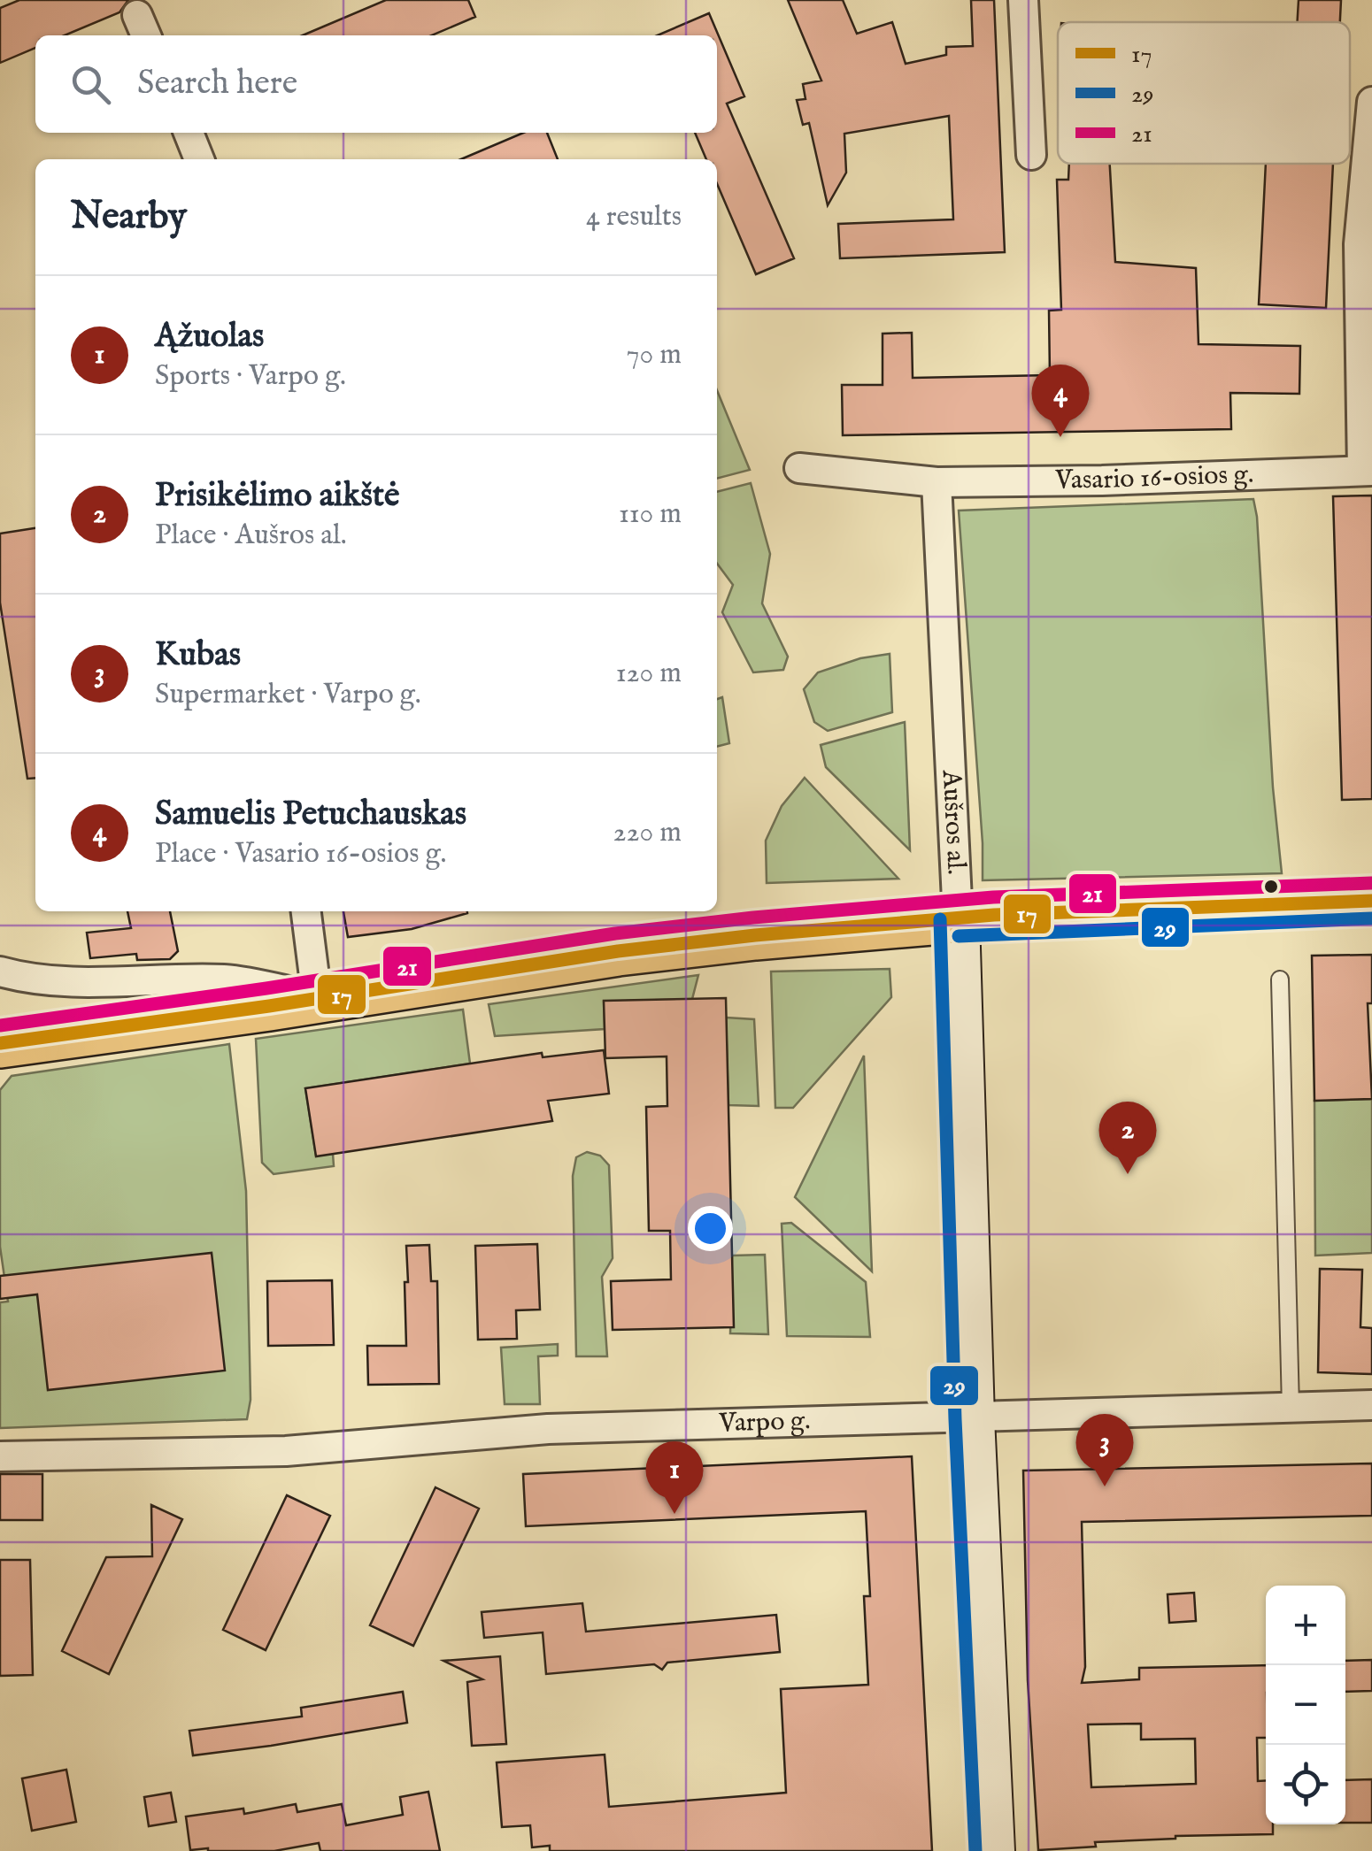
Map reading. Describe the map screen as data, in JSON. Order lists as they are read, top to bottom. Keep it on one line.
{"streets":{"main road":["Aušros al."],"street":["Vasario 16-osios g.","Varpo g."]},"crossings":[["Vasario 16-osios g.","Aušros al."],["Aušros al.","Varpo g."]],"lines":["transit line 21","transit line 17","transit line 29"],"legend":["17","29","21"],"page":{"search":"Search here","heading":["Nearby","4 results"],"list":[{"mark":"1","name":"Ąžuolas","note":"Sports · Varpo g.","value":"70 m"},{"mark":"2","name":"Prisikėlimo aikštė","note":"Place · Aušros al.","value":"110 m"},{"mark":"3","name":"Kubas","note":"Supermarket · Varpo g.","value":"120 m"},{"mark":"4","name":"Samuelis Petuchauskas","note":"Place · Vasario 16-osios g.","value":"220 m"}],"pins":["4","2","3","1"],"map_buttons":["+","−"]}}
